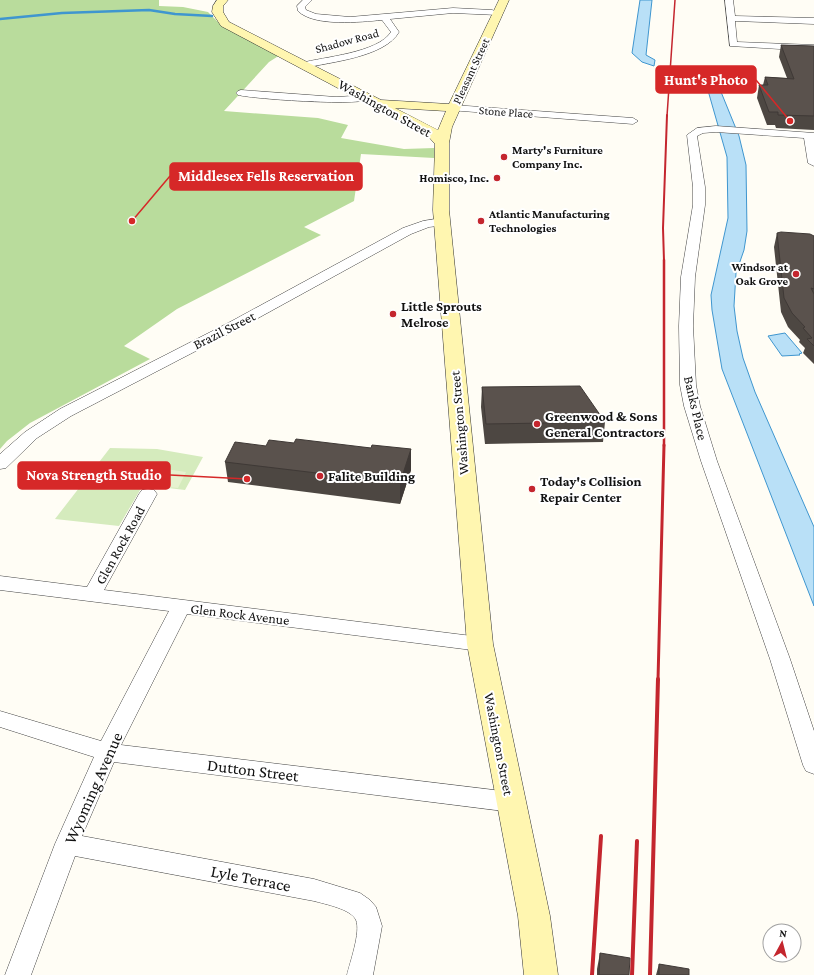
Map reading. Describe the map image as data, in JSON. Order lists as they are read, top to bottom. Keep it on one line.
{"streets":{"main road":["Pleasant Street","Washington Street","Stone Place"],"street":["Shadow Road","Brazil Street","Banks Place","Glen Rock Road","Glen Rock Avenue","Dutton Street","Wyoming Avenue","Lyle Terrace"]},"crossings":[["Shadow Road","Washington Street"],["Pleasant Street","Washington Street"],["Pleasant Street","Stone Place"],["Washington Street","Stone Place"],["Washington Street","Brazil Street"],["Washington Street","Glen Rock Avenue"],["Washington Street","Dutton Street"],["Glen Rock Road","Glen Rock Avenue"],["Glen Rock Avenue","Wyoming Avenue"],["Dutton Street","Wyoming Avenue"],["Wyoming Avenue","Lyle Terrace"]],"places":["Hunt's Photo","Marty's Furniture Company Inc.","Homisco, Inc.","Middlesex Fells Reservation","Atlantic Manufacturing Technologies","Windsor at Oak Grove","Little Sprouts Melrose","Greenwood & Sons General Contractors","Falite Building","Nova Strength Studio","Today's Collision Repair Center"],"north":"top"}
